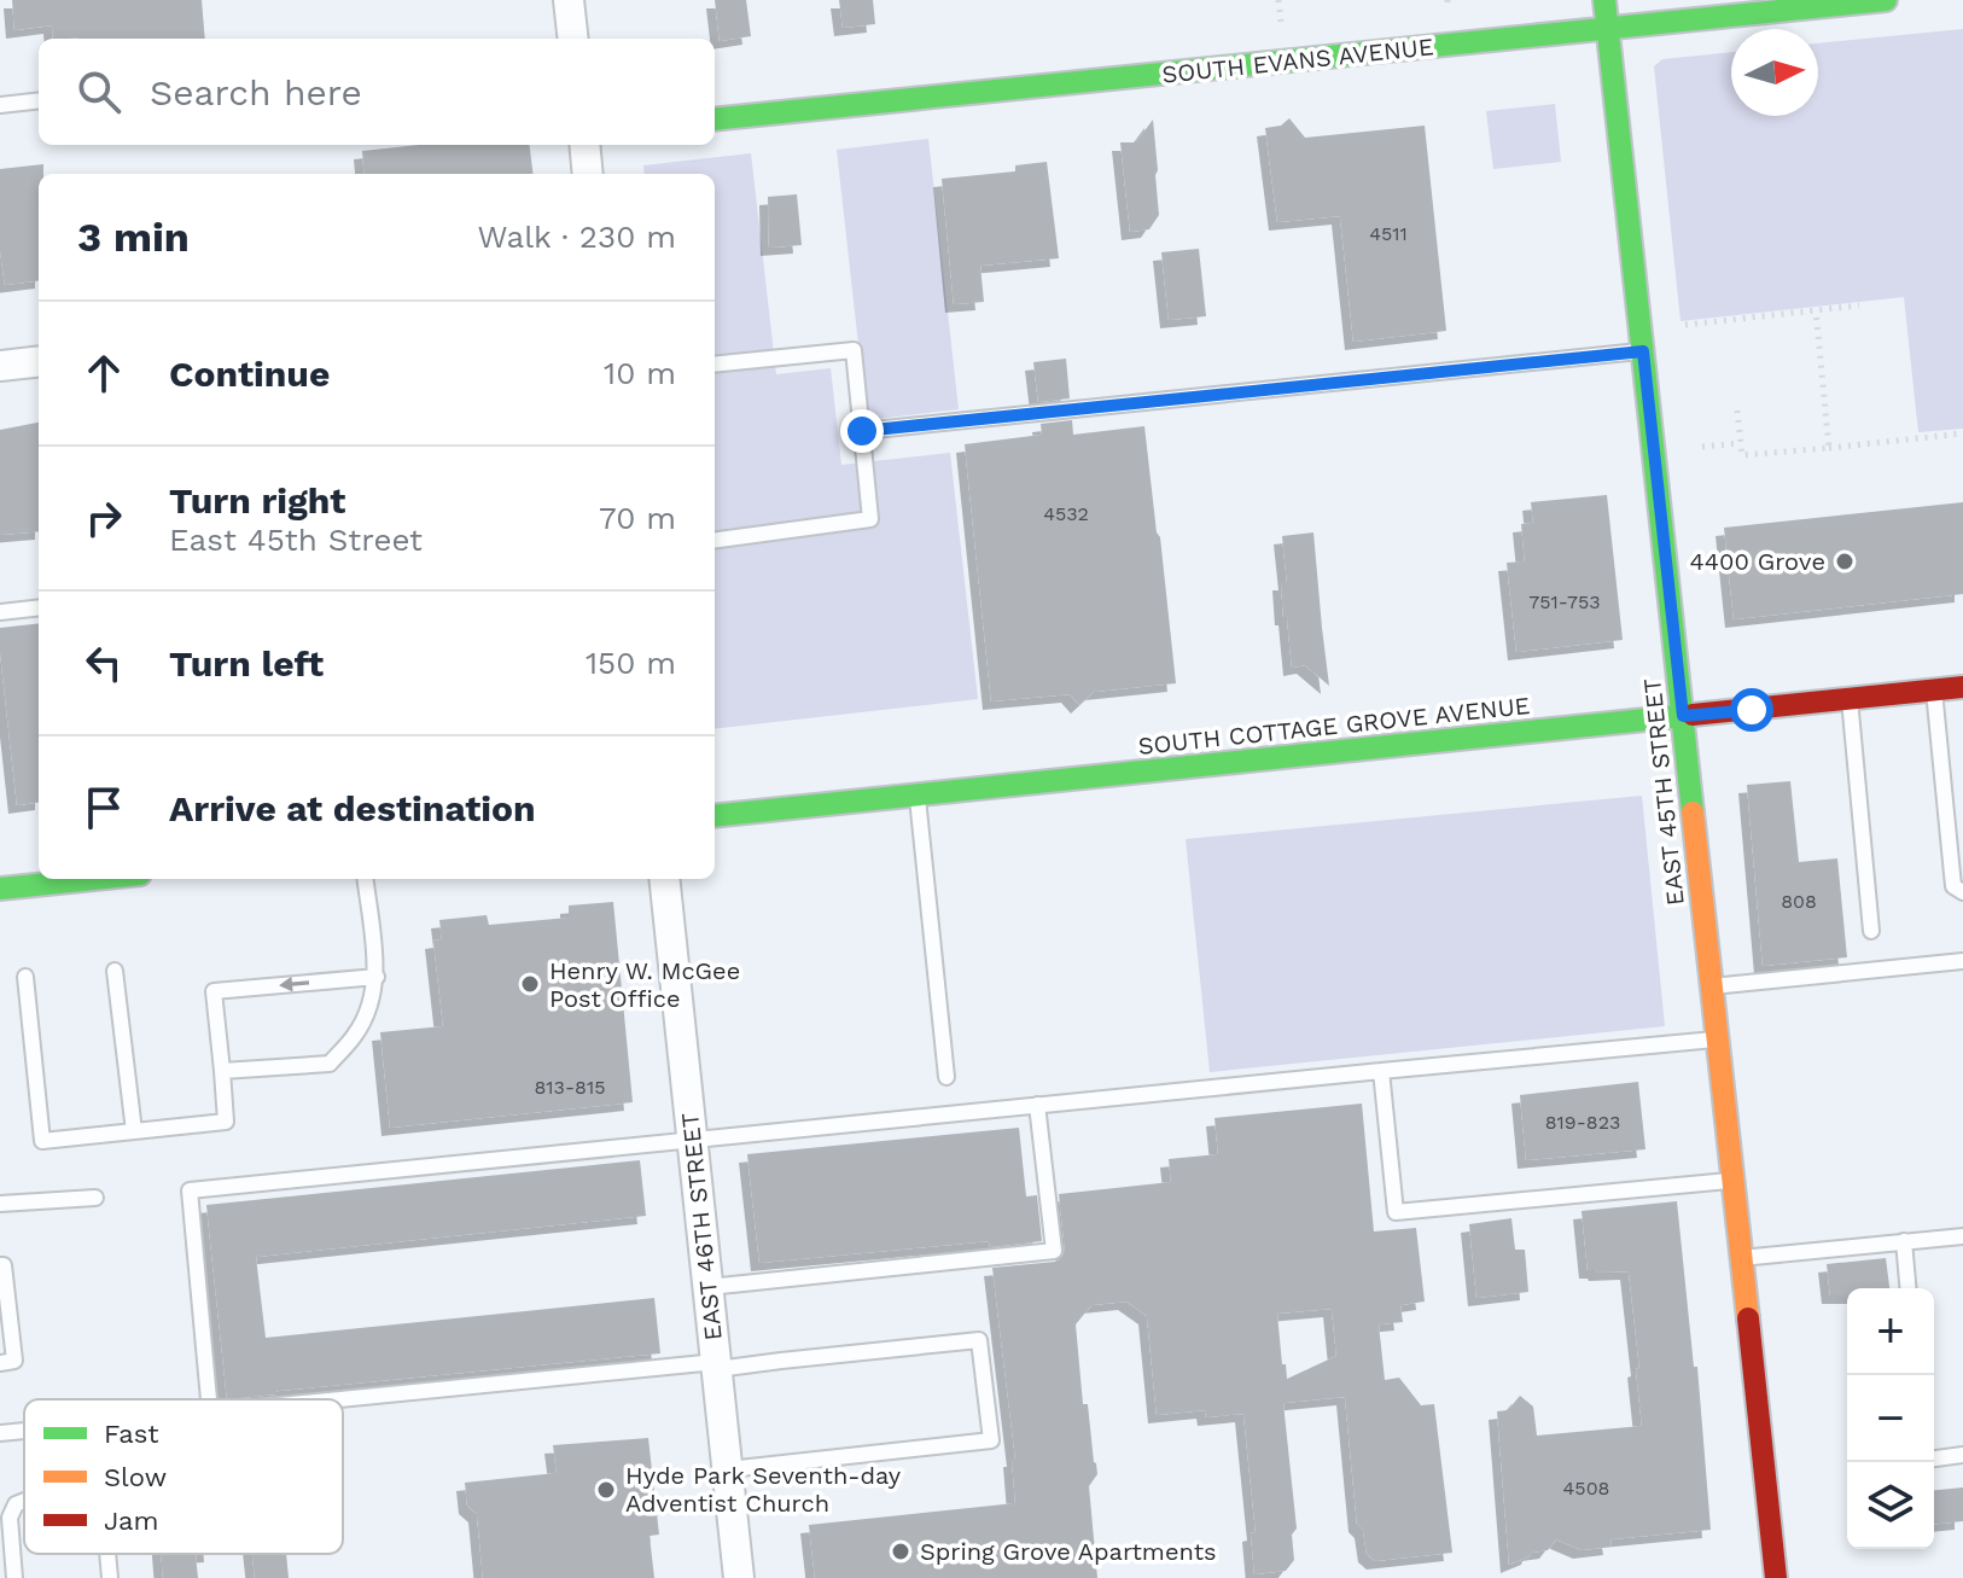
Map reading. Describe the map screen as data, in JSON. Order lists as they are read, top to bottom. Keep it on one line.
{"streets":{"street":["SOUTH EVANS AVENUE","SOUTH COTTAGE GROVE AVENUE","EAST 45TH STREET","EAST 46TH STREET"]},"crossings":[["SOUTH EVANS AVENUE","EAST 45TH STREET"],["SOUTH COTTAGE GROVE AVENUE","EAST 45TH STREET"]],"places":["4400 Grove","Henry W. McGee Post Office","Hyde Park Seventh-day Adventist Church","Spring Grove Apartments"],"house_numbers":["4511","4532","751-753","808","813-815","819-823","4508"],"legend":["Fast","Slow","Jam"],"north":"right","page":{"search":"Search here","heading":["3 min","Walk · 230 m"],"list":[["Continue","10 m"],["Turn right","East 45th Street","70 m"],["Turn left","150 m"],"Arrive at destination"],"map_buttons":["+","−"]}}
